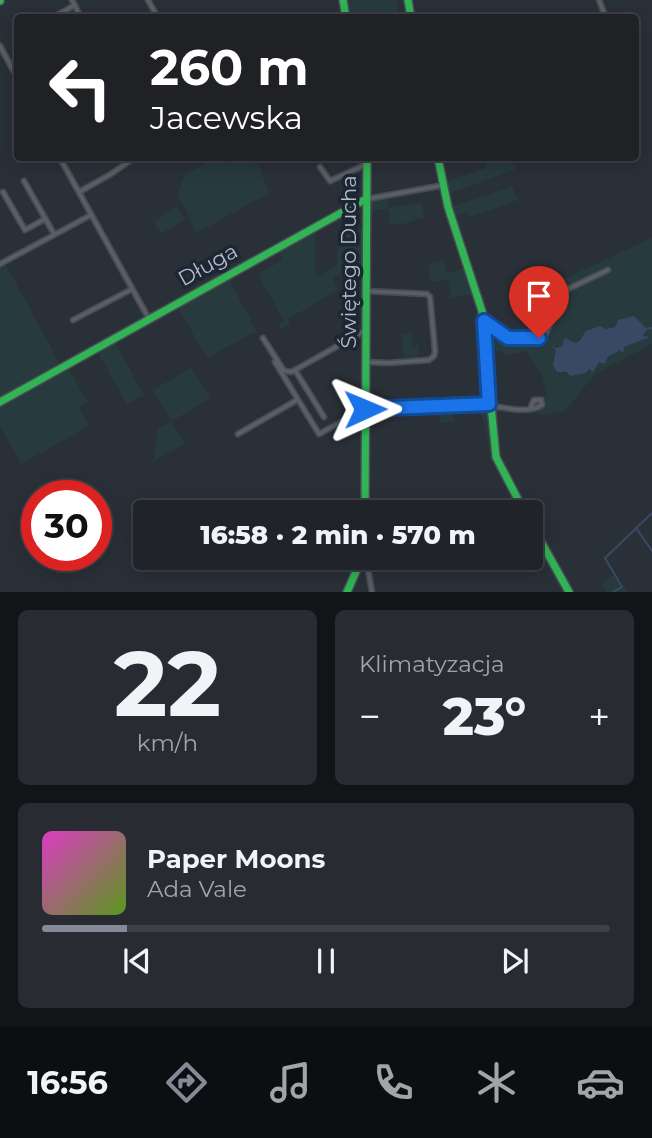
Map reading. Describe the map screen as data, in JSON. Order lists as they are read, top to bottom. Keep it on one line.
{"streets":{"street":["Świętego Ducha","Długa"]},"crossings":[["Świętego Ducha","Długa"]],"page":{"turn":["260 m","Jacewska"],"limit":"30","trip":"16:58 · 2 min · 570 m","tile":[["22","km/h"],"Klimatyzacja"],"heat":["−","23°","+"],"song":["Paper Moons","Ada Vale"],"tabs":"16:56"}}
